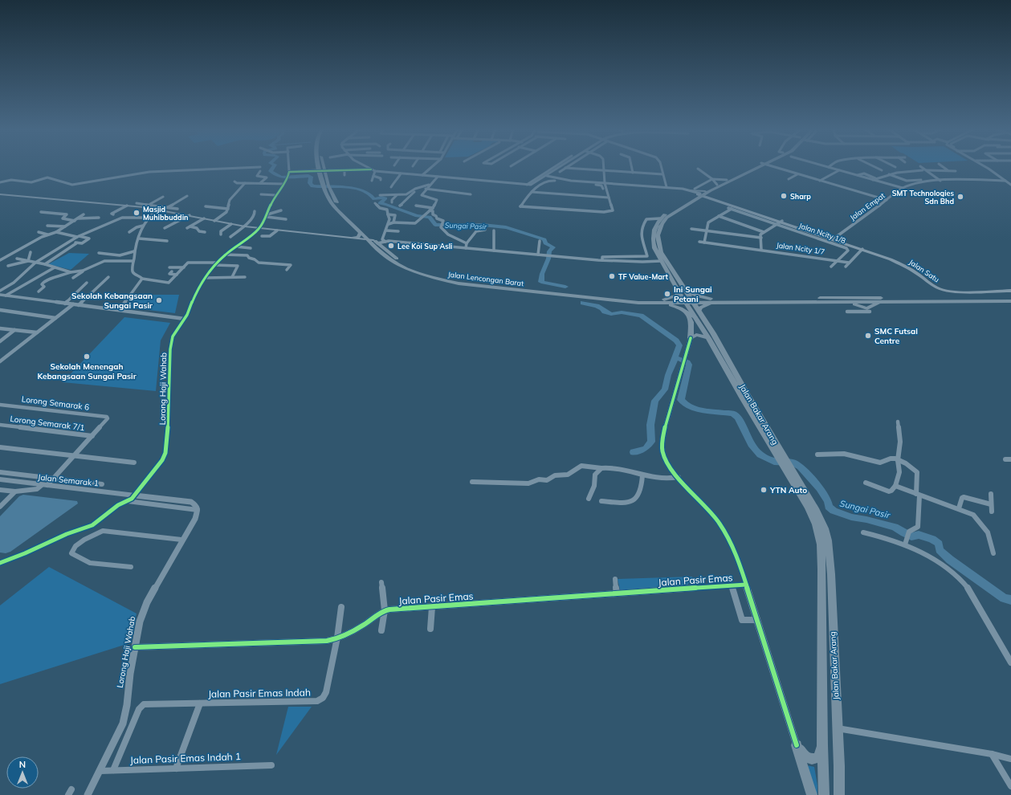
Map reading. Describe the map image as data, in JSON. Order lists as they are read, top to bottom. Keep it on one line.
{"streets":{"highway":["Jalan Lencongan Barat"],"main road":["Jalan Satu","Jalan Bakar Arang"],"street":["Jalan Empat","Jalan Ncity 1/8","Jalan Ncity 1/7","Lorong Haji Wahab","Lorong Semarak 6","Lorong Semarak 7/1","Jalan Semarak 1","Jalan Pasir Emas","Jalan Pasir Emas Indah","Jalan Pasir Emas Indah 1"]},"crossings":[["Jalan Empat","Jalan Satu"],["Jalan Ncity 1/8","Jalan Ncity 1/7"],["Jalan Ncity 1/8","Jalan Satu"],["Jalan Satu","Jalan Bakar Arang"],["Jalan Lencongan Barat","Jalan Bakar Arang"],["Lorong Haji Wahab","Jalan Semarak 1"],["Lorong Haji Wahab","Jalan Pasir Emas"],["Lorong Haji Wahab","Jalan Pasir Emas Indah 1"],["Lorong Semarak 6","Lorong Semarak 7/1"],["Jalan Pasir Emas","Jalan Pasir Emas Indah"],["Jalan Pasir Emas Indah","Jalan Pasir Emas Indah 1"]],"water":["Sungai Pasir"],"places":["Sharp","SMT Technologies Sdn Bhd","Masjid Muhibbuddin","Lee Koi Sup Asli","TF Value-Mart","Ini Sungai Petani","Sekolah Kebangsaan Sungai Pasir","SMC Futsal Centre","Sekolah Menengah Kebangsaan Sungai Pasir","YTN Auto"],"north":"top"}
